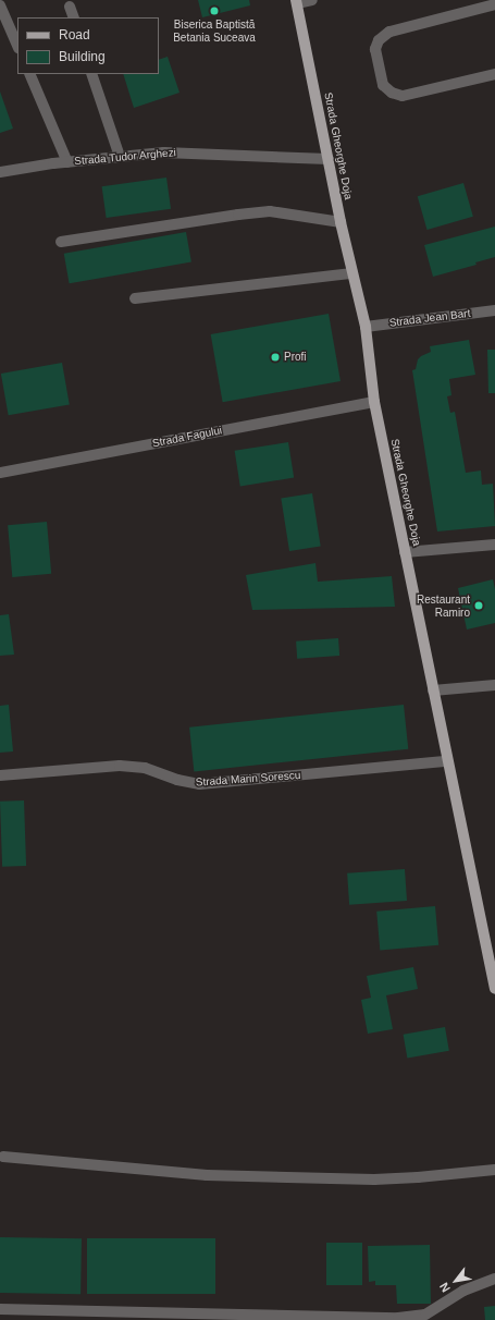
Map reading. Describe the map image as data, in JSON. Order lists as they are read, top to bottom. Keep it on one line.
{"streets":{"main road":["Strada Gheorghe Doja"],"street":["Strada Tudor Arghezi","Strada Jean Bart","Strada Fagului","Strada Marin Sorescu"]},"crossings":[["Strada Gheorghe Doja","Strada Tudor Arghezi"],["Strada Gheorghe Doja","Strada Jean Bart"],["Strada Gheorghe Doja","Strada Fagului"],["Strada Gheorghe Doja","Strada Marin Sorescu"]],"places":["Biserica Baptistă Betania Suceava","Profi","Restaurant Ramiro"],"legend":["Road","Building"],"north":"bottom left"}
